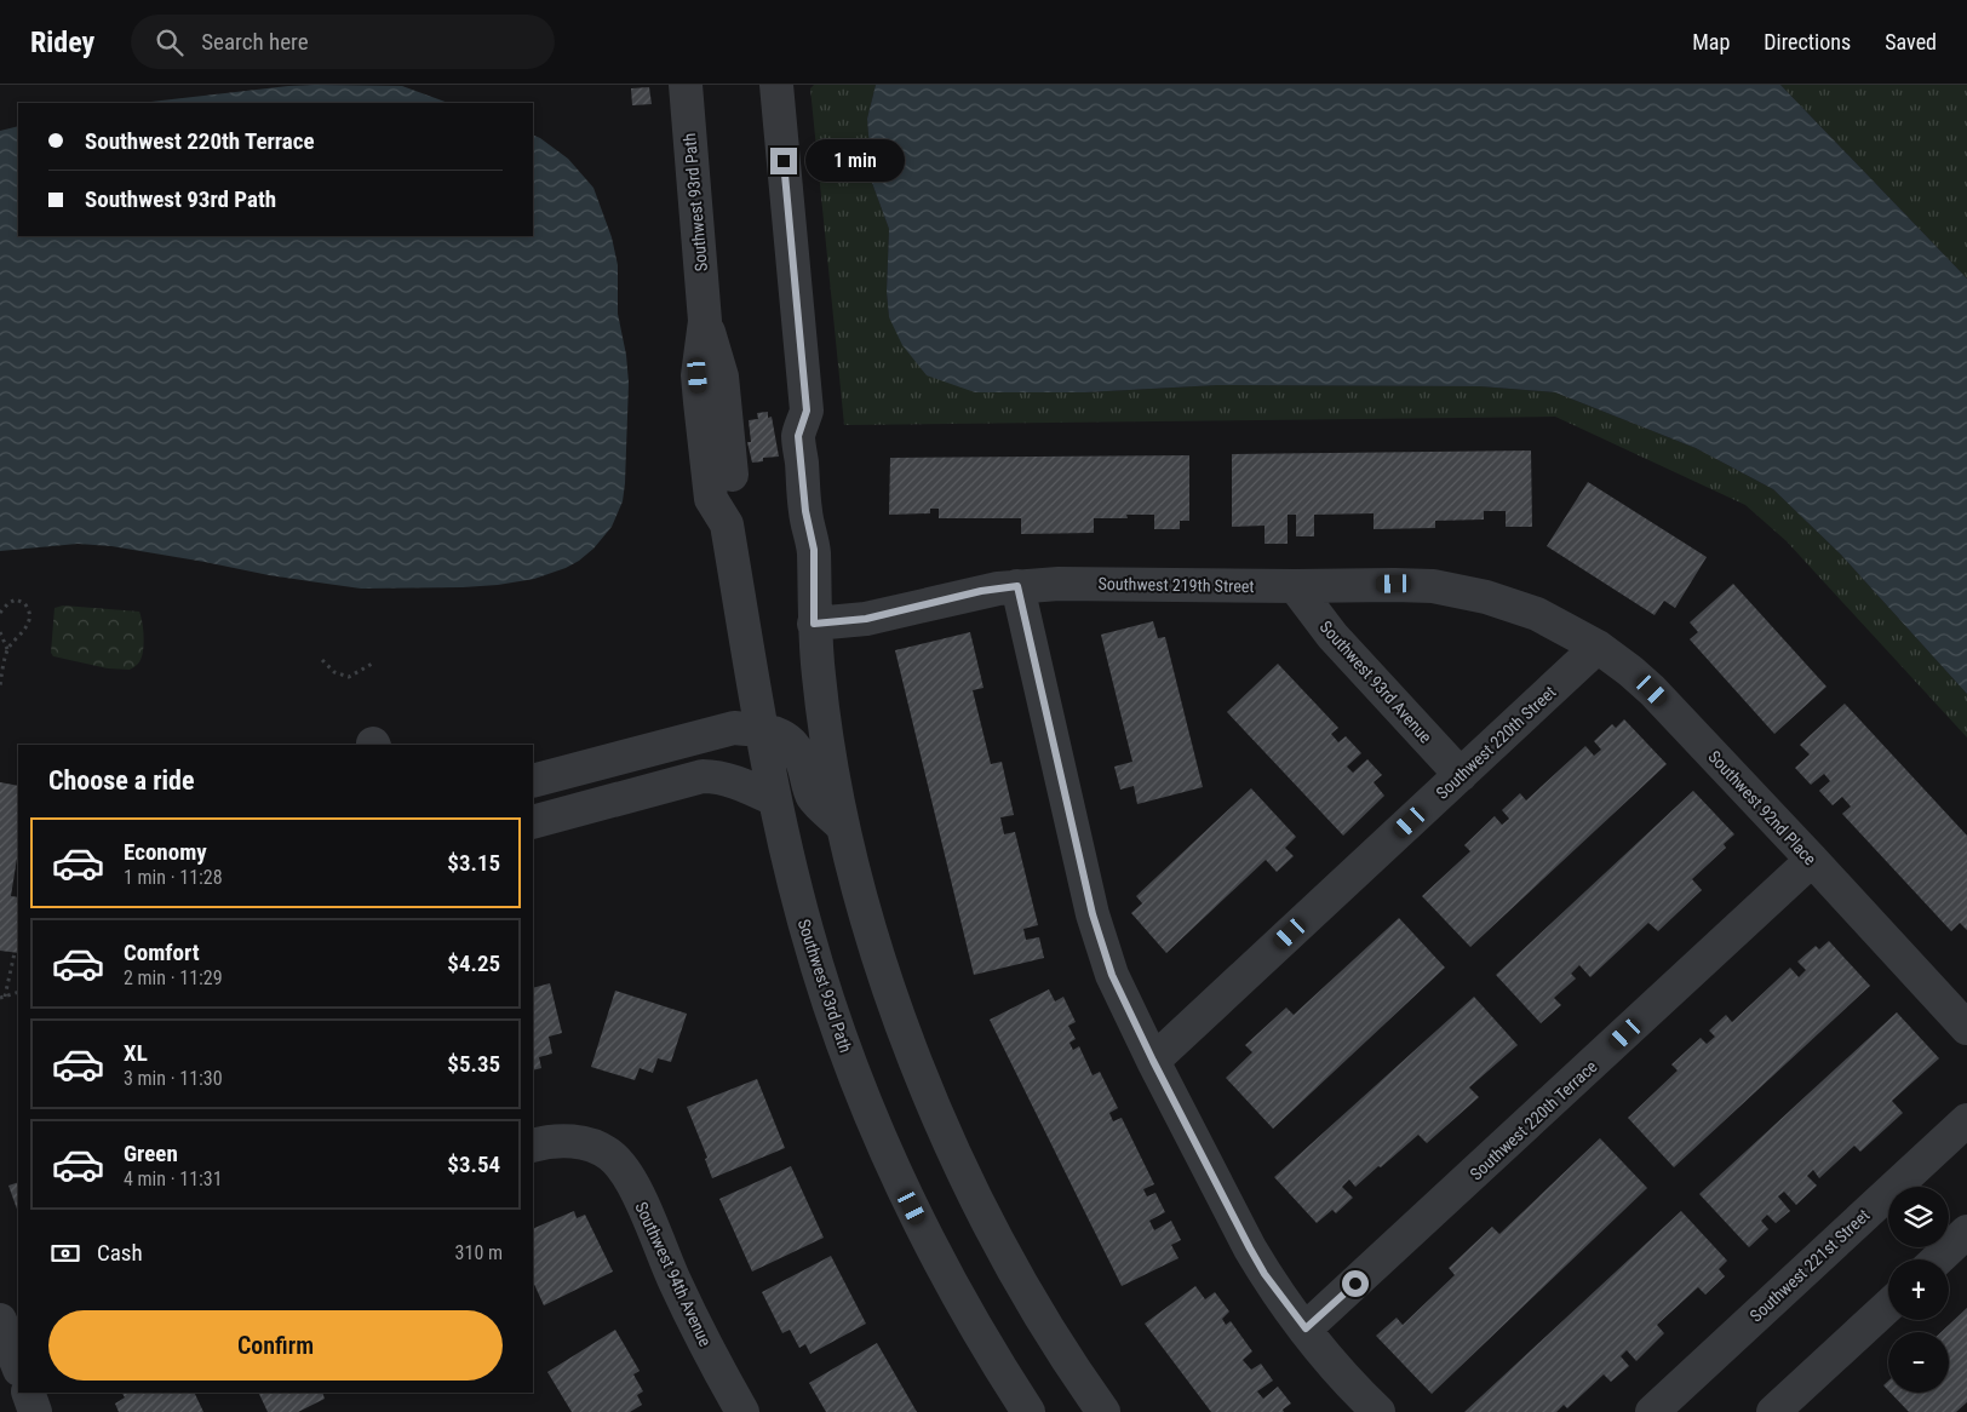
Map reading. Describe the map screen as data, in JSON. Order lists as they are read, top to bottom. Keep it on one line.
{"streets":{"street":["Southwest 93rd Path","Southwest 219th Street","Southwest 93rd Avenue","Southwest 220th Street","Southwest 92nd Place","Southwest 220th Terrace","Southwest 221st Street","Southwest 94th Avenue"]},"crossings":[["Southwest 219th Street","Southwest 93rd Avenue"],["Southwest 219th Street","Southwest 92nd Place"],["Southwest 93rd Avenue","Southwest 220th Street"],["Southwest 220th Street","Southwest 92nd Place"],["Southwest 92nd Place","Southwest 220th Terrace"]],"page":{"header":"Ridey","search":"Search here","nav":["Map","Directions","Saved"],"banner":["Southwest 220th Terrace","Southwest 93rd Path"],"bubble":"1 min","heading":"Choose a ride","list":[{"name":"Economy","note":"1 min · 11:28","value":"$3.15"},{"name":"Comfort","note":"2 min · 11:29","value":"$4.25"},{"name":"XL","note":"3 min · 11:30","value":"$5.35"},{"name":"Green","note":"4 min · 11:31","value":"$3.54"}],"map_buttons":["+","−"],"pay":["Cash","310 m"],"buttons":"Confirm"}}
